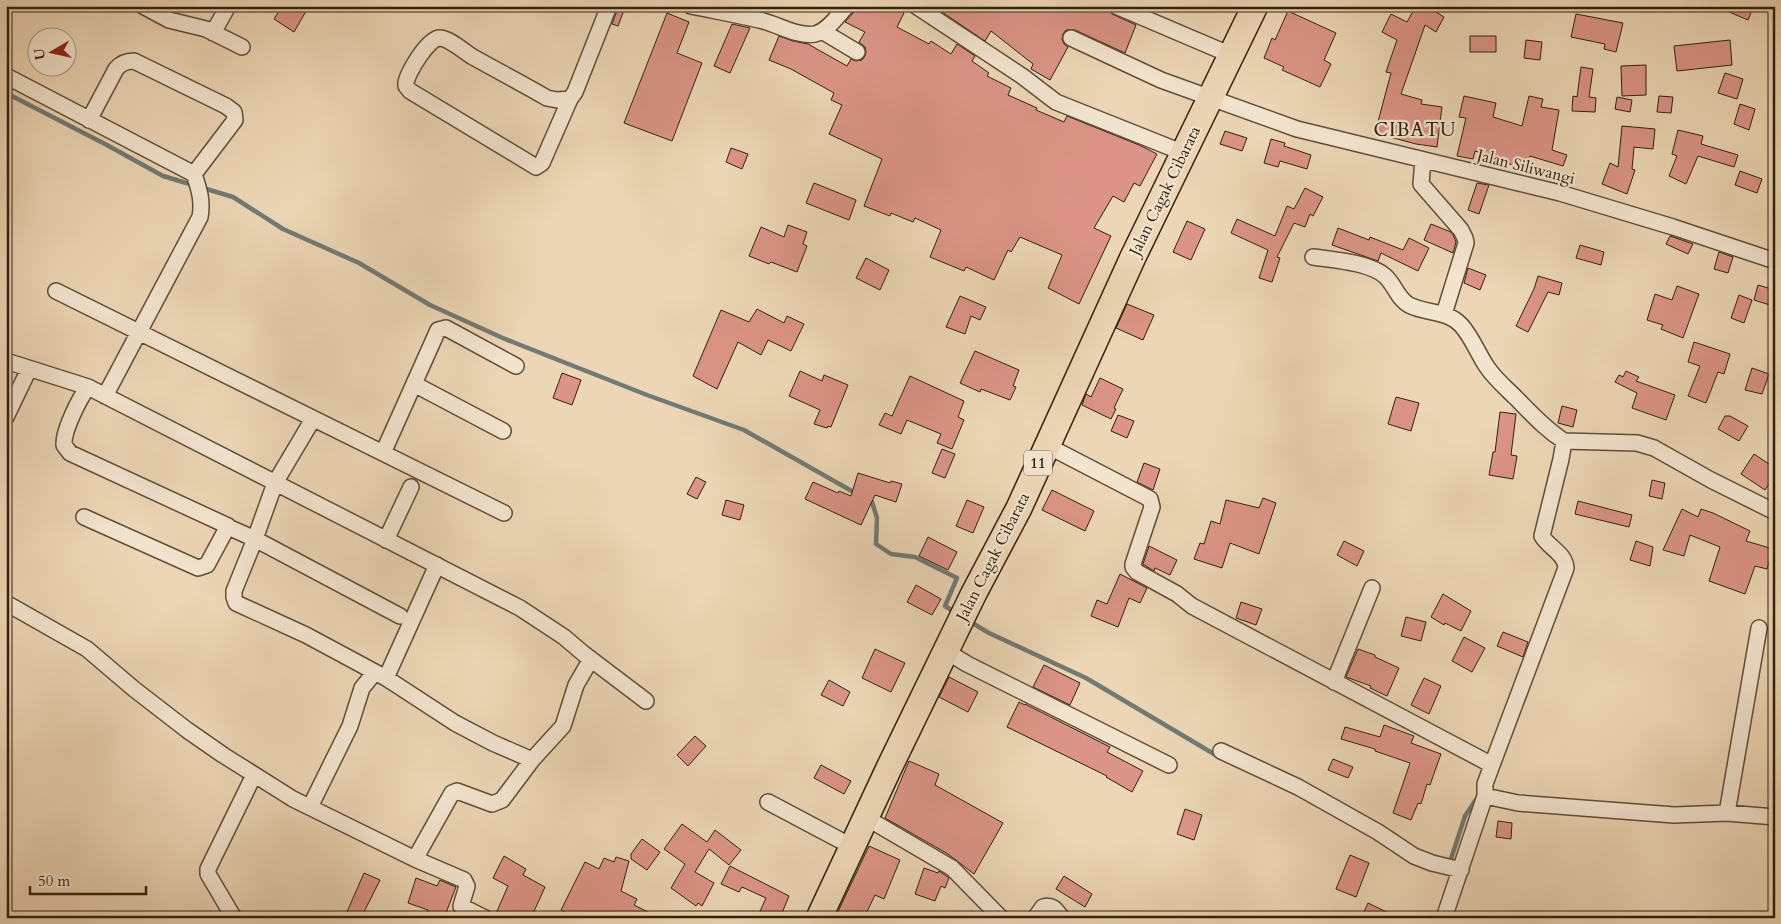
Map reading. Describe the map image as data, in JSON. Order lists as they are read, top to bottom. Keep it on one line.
{"streets":{"highway":["Jalan Cagak Cibarata","11"],"street":["Jalan Siliwangi"]},"crossings":[["Jalan Siliwangi","Jalan Cagak Cibarata"]],"districts":["CIBATU"],"scale_bar":"50 m","north":"left"}
